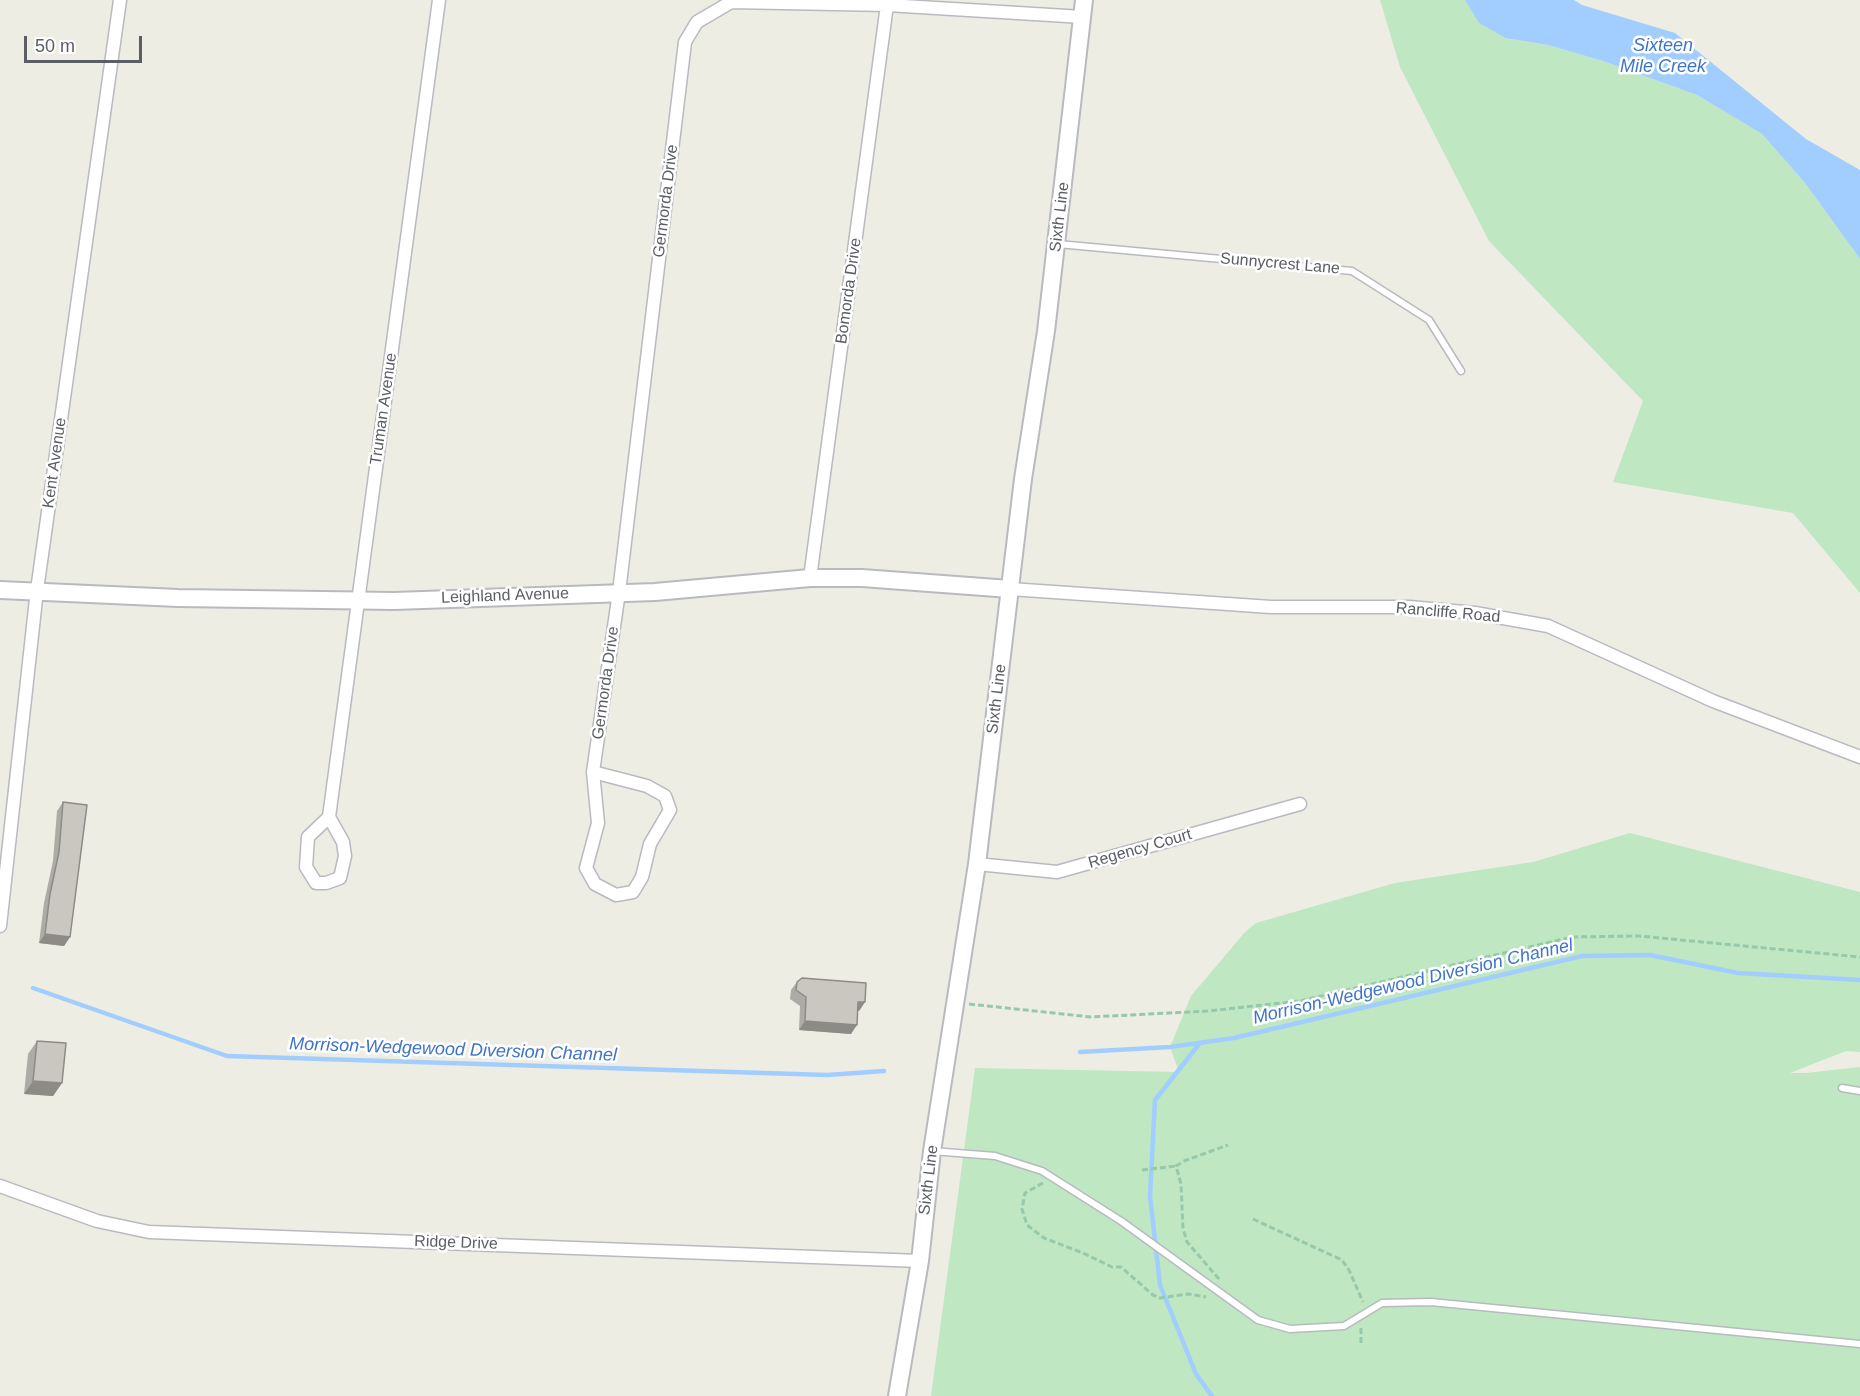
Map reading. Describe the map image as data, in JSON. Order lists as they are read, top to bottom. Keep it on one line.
{"streets":{"street":["Germorda Drive","Sixth Line","Bomorda Drive","Truman Avenue","Kent Avenue","Leighland Avenue","Rancliffe Road","Regency Court","Ridge Drive"],"lane":["Sunnycrest Lane"]},"crossings":[["Germorda Drive","Sixth Line"],["Germorda Drive","Bomorda Drive"],["Germorda Drive","Leighland Avenue"],["Sixth Line","Sunnycrest Lane"],["Sixth Line","Leighland Avenue"],["Sixth Line","Rancliffe Road"],["Sixth Line","Regency Court"],["Sixth Line","Ridge Drive"],["Bomorda Drive","Leighland Avenue"],["Truman Avenue","Leighland Avenue"],["Kent Avenue","Leighland Avenue"],["Leighland Avenue","Rancliffe Road"]],"water":["Sixteen Mile Creek","Morrison-Wedgewood Diversion Channel"],"scale_bar":"50 m"}
